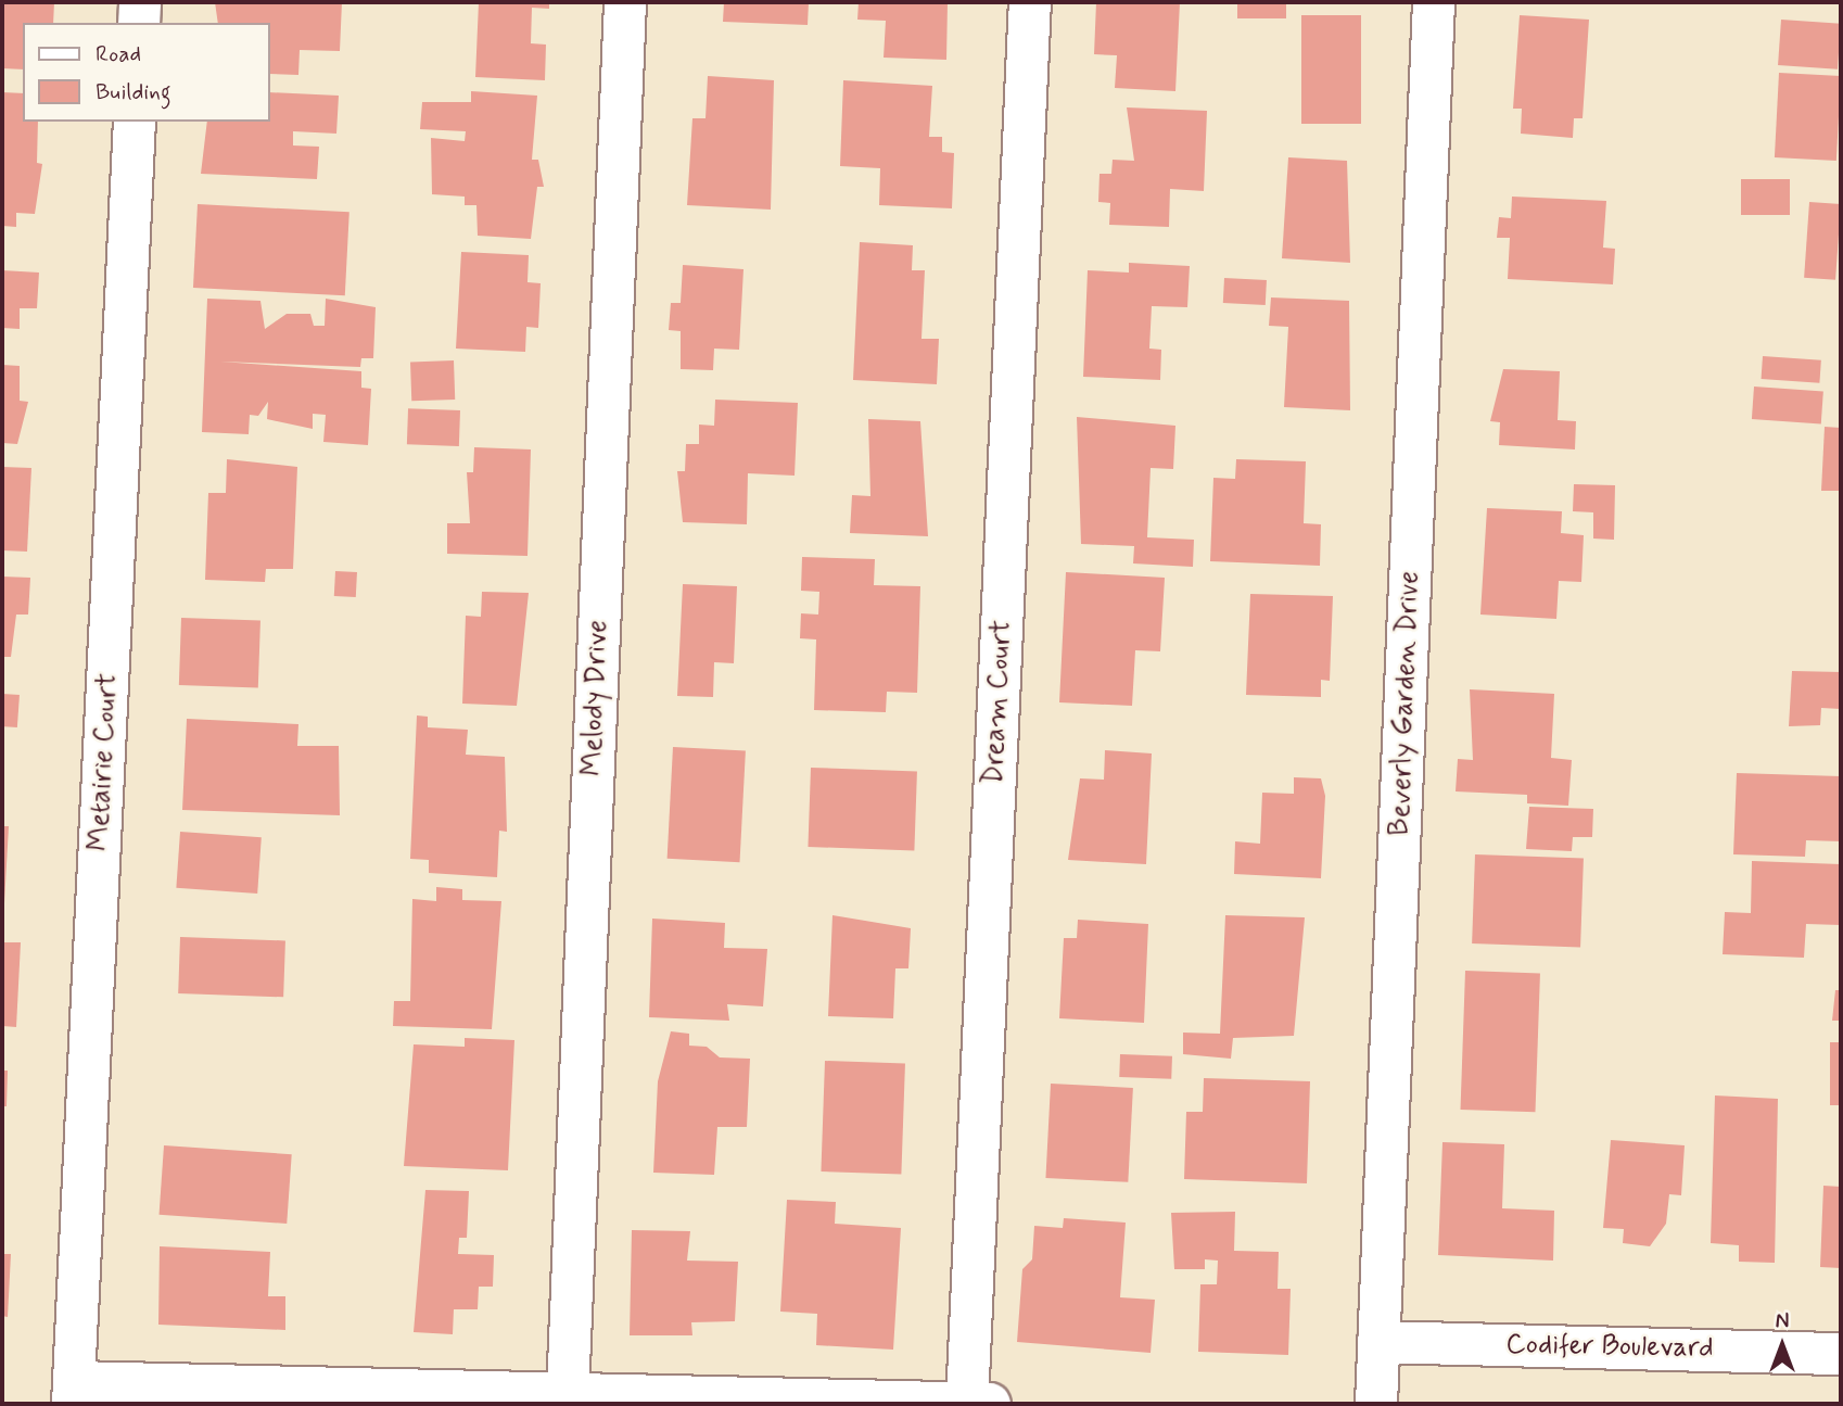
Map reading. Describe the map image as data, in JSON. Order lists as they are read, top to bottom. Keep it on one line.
{"streets":{"street":["Melody Drive","Dream Court","Beverly Garden Drive","Metairie Court","Codifer Boulevard"]},"crossings":[["Beverly Garden Drive","Codifer Boulevard"]],"legend":["Road","Building"],"north":"top"}
